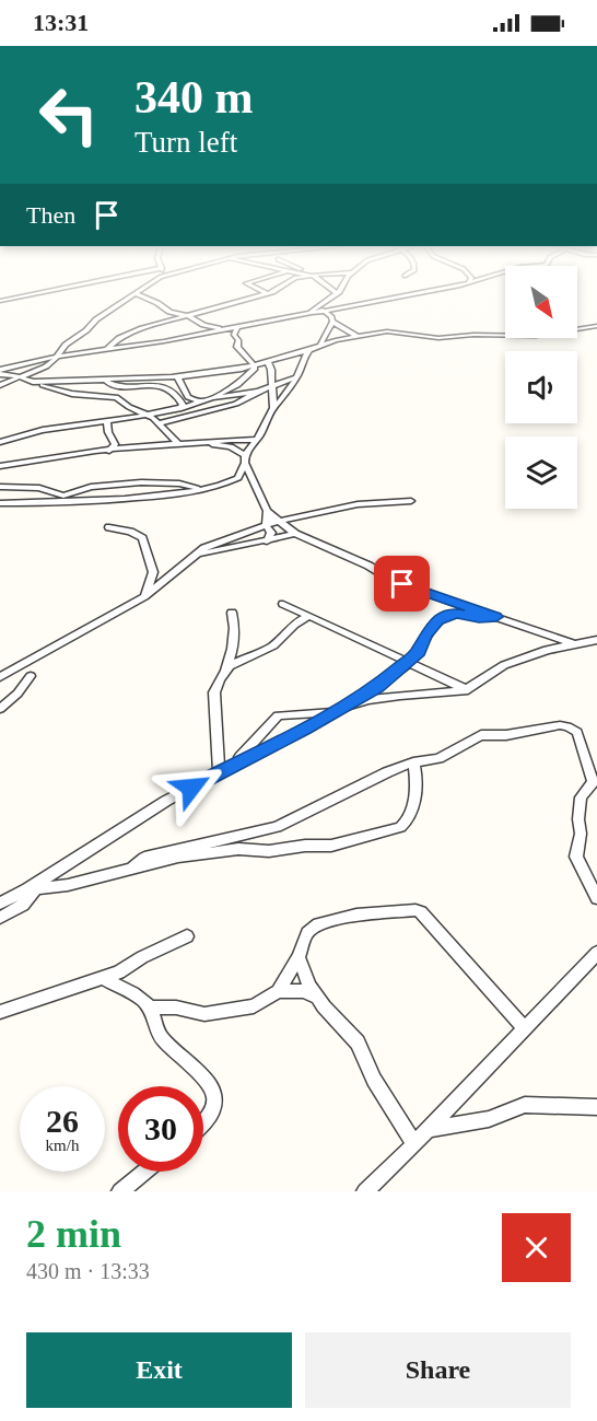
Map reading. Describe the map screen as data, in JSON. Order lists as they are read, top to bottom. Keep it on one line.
{"north":"bottom right","page":{"status":"13:31","turn":["340 m","Turn left"],"then":"Then","speed":"26 km/h","limit":"30","heading":["2 min","430 m · 13:33"],"buttons":["Exit","Share"]}}
